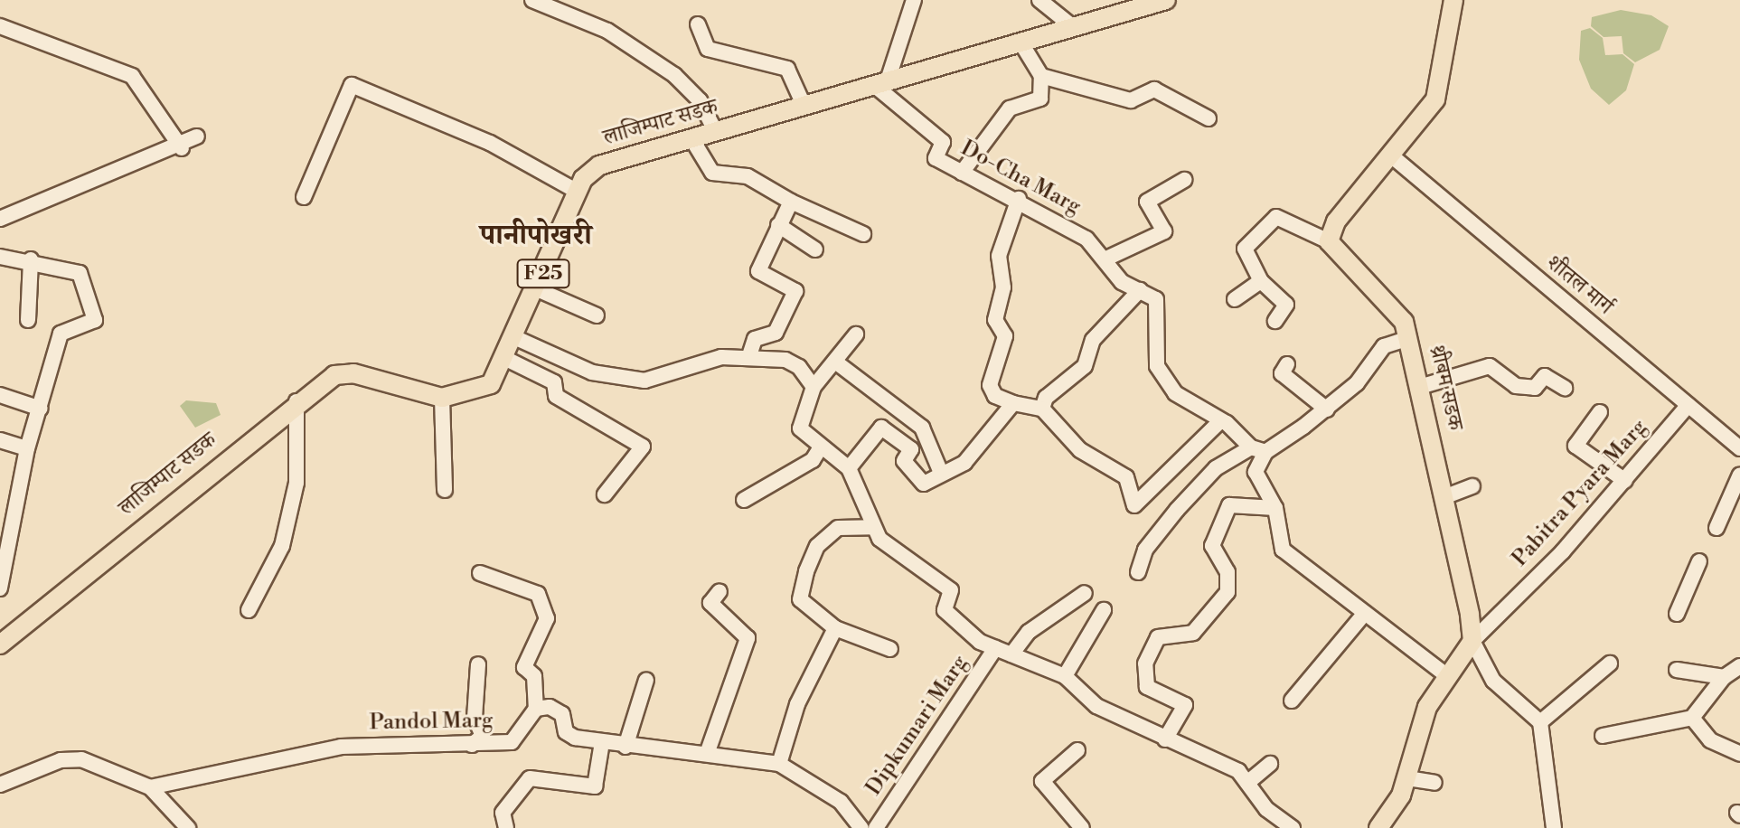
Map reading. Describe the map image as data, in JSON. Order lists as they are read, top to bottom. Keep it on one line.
{"streets":{"main road":["लाजिम्पाट सडक","F25","थ्रीबम सडक"],"street":["Do-Cha Marg","शीतल मार्ग","Pabitra Pyara Marg","Pandol Marg","Dipkumari Marg"]},"crossings":[["लाजिम्पाट सडक","Do-Cha Marg"],["शीतल मार्ग","Pabitra Pyara Marg"],["थ्रीबम सडक","Pabitra Pyara Marg"]],"districts":["पानीपोखरी"]}
